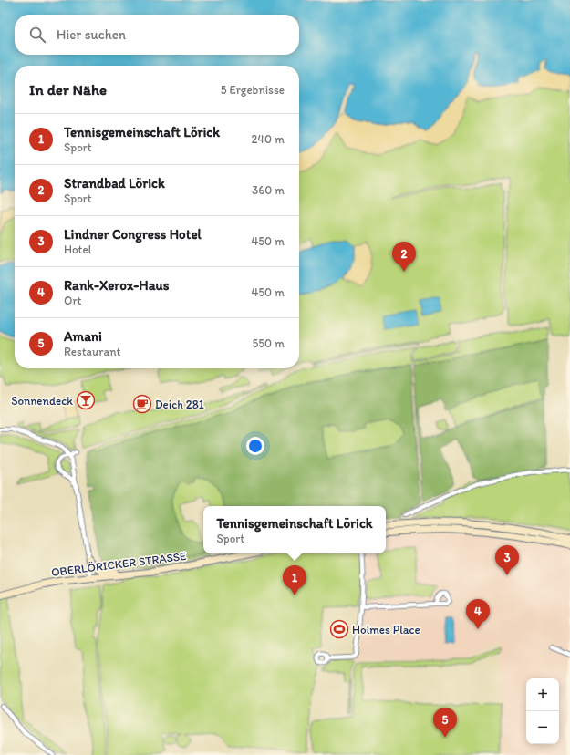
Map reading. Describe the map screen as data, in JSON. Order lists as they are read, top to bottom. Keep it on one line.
{"streets":{"main road":["OBERLÖRICKER STRASSE"]},"places":{"bar":["Sonnendeck"],"cafe":["Deich 281"],"sports":["Holmes Place"]},"page":{"search":"Hier suchen","heading":["In der Nähe","5 Ergebnisse"],"list":[{"mark":"1","name":"Tennisgemeinschaft Lörick","note":"Sport","value":"240 m"},{"mark":"2","name":"Strandbad Lörick","note":"Sport","value":"360 m"},{"mark":"3","name":"Lindner Congress Hotel","note":"Hotel","value":"450 m"},{"mark":"4","name":"Rank-Xerox-Haus","note":"Ort","value":"450 m"},{"mark":"5","name":"Amani","note":"Restaurant","value":"550 m"}],"pins":["2","3","1","4","5"],"popup":["Tennisgemeinschaft Lörick","Sport"],"map_buttons":["+","−"]}}
